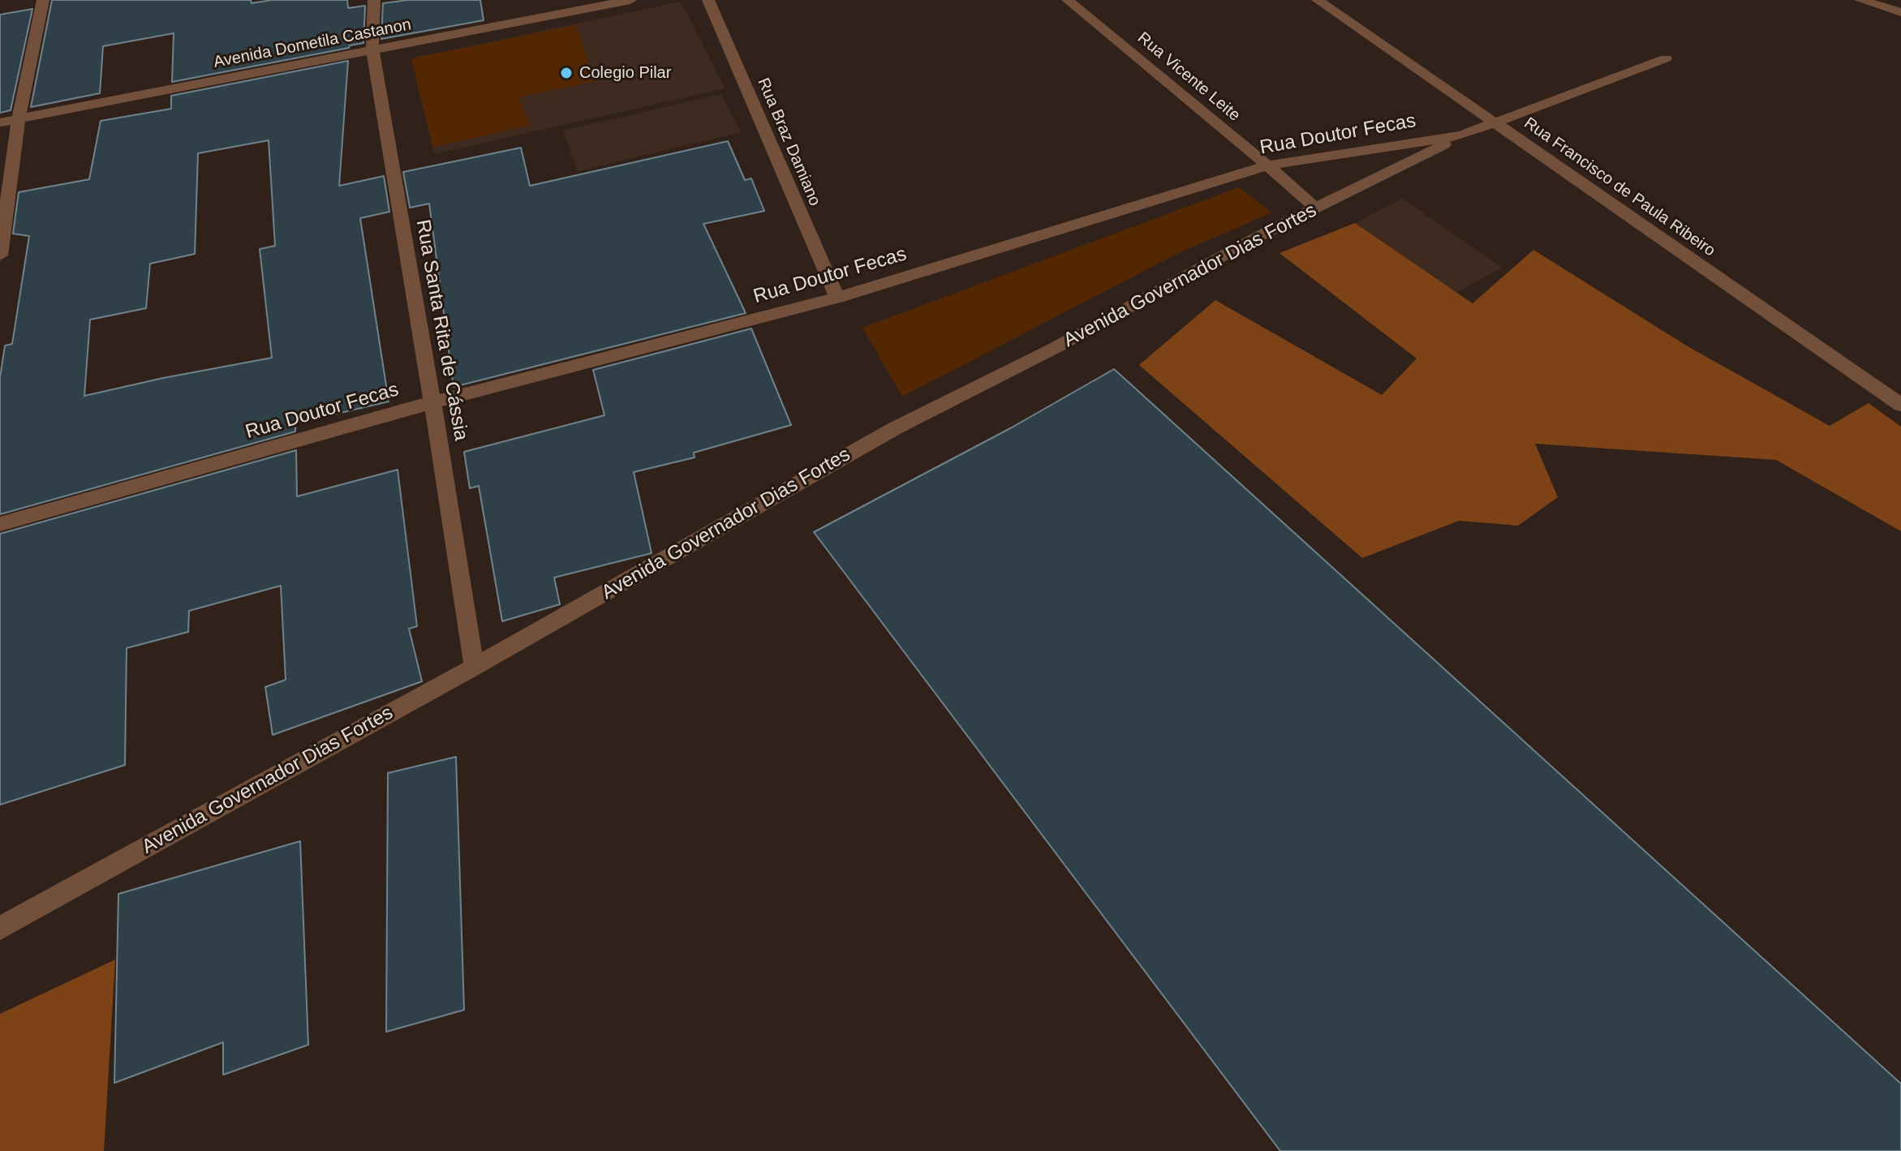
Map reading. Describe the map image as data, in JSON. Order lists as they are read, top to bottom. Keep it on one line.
{"streets":{"street":["Avenida Dometila Castanon","Rua Vicente Leite","Rua Doutor Fecas","Rua Braz Damiano","Rua Francisco de Paula Ribeiro","Avenida Governador Dias Fortes","Rua Santa Rita de Cássia"]},"crossings":[["Avenida Dometila Castanon","Rua Santa Rita de Cássia"],["Rua Vicente Leite","Rua Doutor Fecas"],["Rua Vicente Leite","Avenida Governador Dias Fortes"],["Rua Doutor Fecas","Rua Braz Damiano"],["Rua Doutor Fecas","Rua Francisco de Paula Ribeiro"],["Rua Doutor Fecas","Avenida Governador Dias Fortes"],["Rua Doutor Fecas","Rua Santa Rita de Cássia"],["Avenida Governador Dias Fortes","Rua Santa Rita de Cássia"]],"places":["Colegio Pilar"]}
